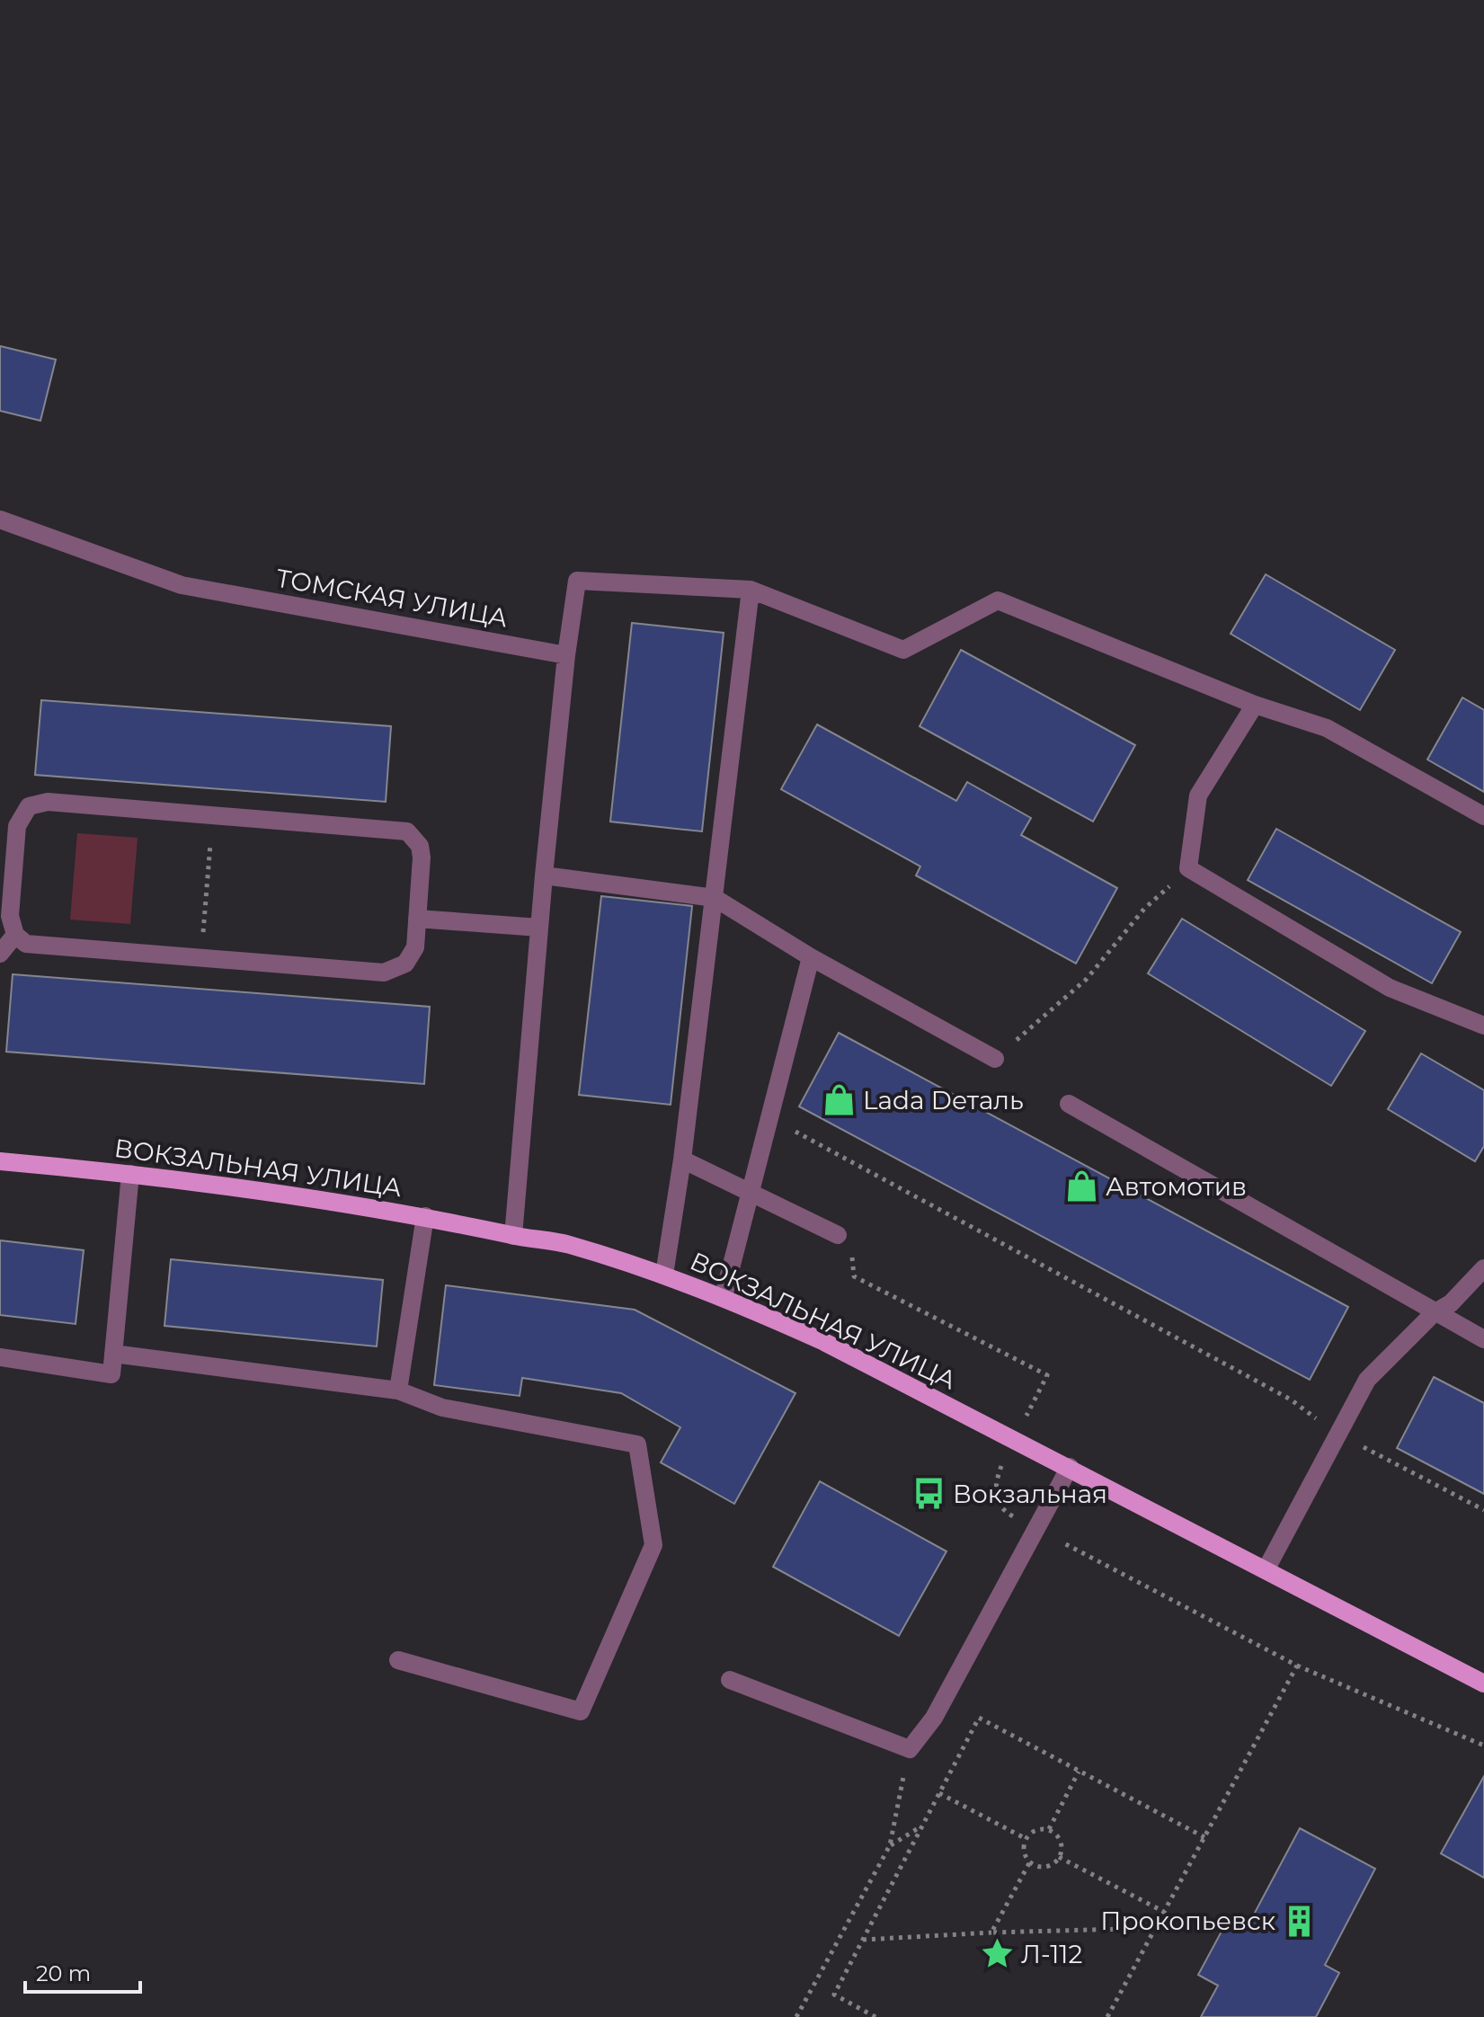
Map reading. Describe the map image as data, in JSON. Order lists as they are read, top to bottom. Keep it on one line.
{"streets":{"main road":["ВОКЗАЛЬНАЯ УЛИЦА"],"street":["ТОМСКАЯ УЛИЦА"]},"places":{"shop":["Lada Dеталь","Автомотив"],"bus stop":["Вокзальная"],"building":["Прокопьевск"],"place":["Л-112"]},"scale_bar":"20 m"}
